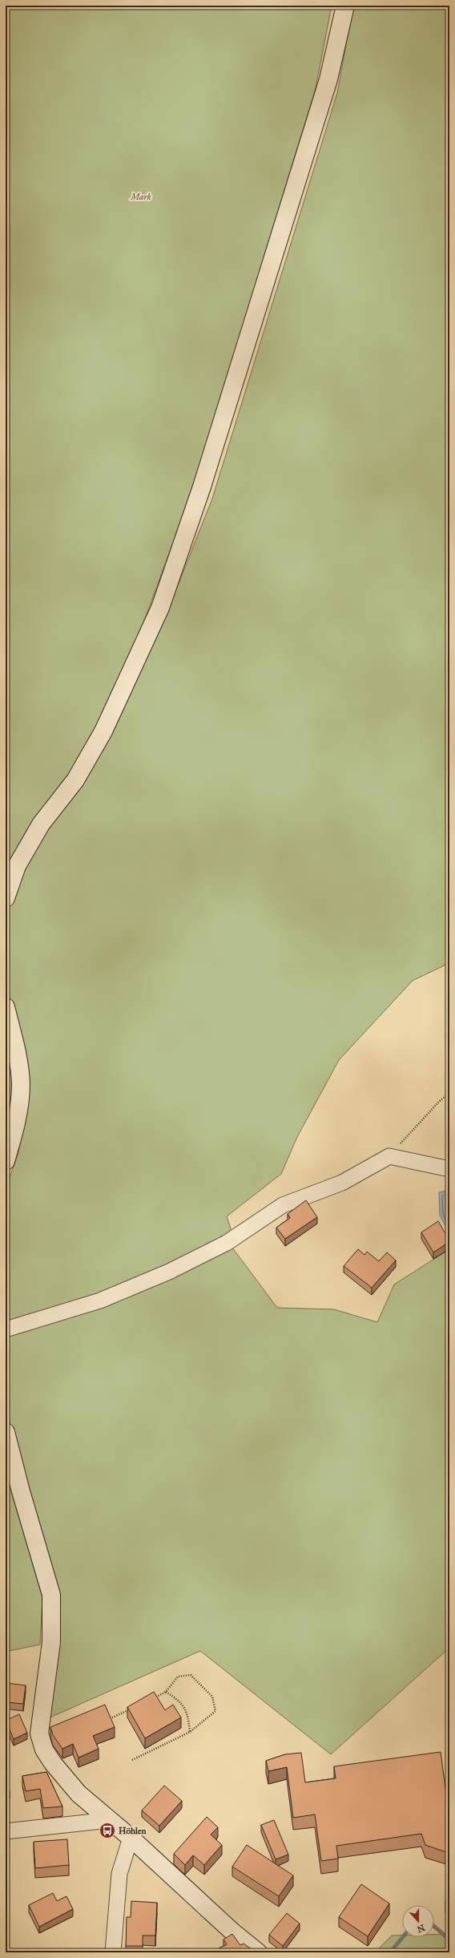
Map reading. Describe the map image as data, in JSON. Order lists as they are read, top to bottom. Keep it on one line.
{"parks":["Mark"],"places":{"bus stop":["Höhlen"]},"north":"bottom"}
